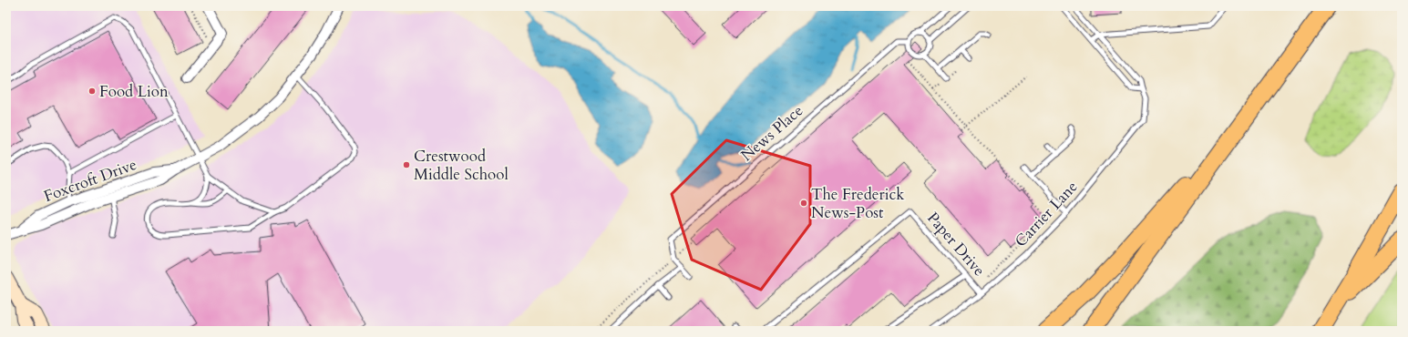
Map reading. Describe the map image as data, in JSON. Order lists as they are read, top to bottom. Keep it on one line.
{"streets":{"street":["Foxcroft Drive"],"lane":["News Place","Carrier Lane","Paper Drive"]},"crossings":[["Carrier Lane","Paper Drive"]],"places":["Food Lion","Crestwood Middle School","The Frederick News-Post"]}
